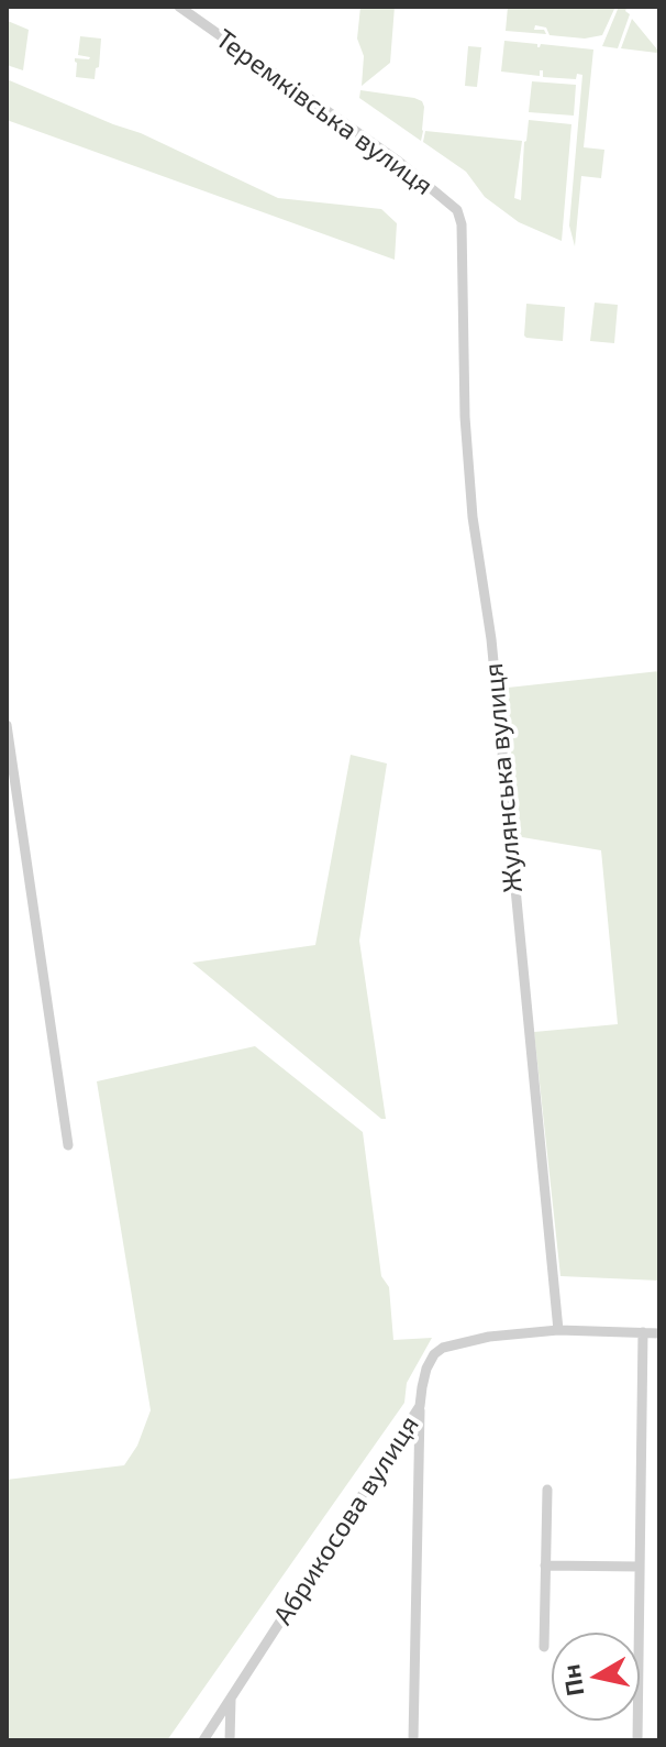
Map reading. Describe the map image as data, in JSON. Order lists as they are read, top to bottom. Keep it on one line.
{"streets":{"street":["Теремківська вулиця","Жулянська вулиця","Абрикосова вулиця"]},"crossings":[["Теремківська вулиця","Жулянська вулиця"],["Жулянська вулиця","Абрикосова вулиця"]],"north":"left"}
